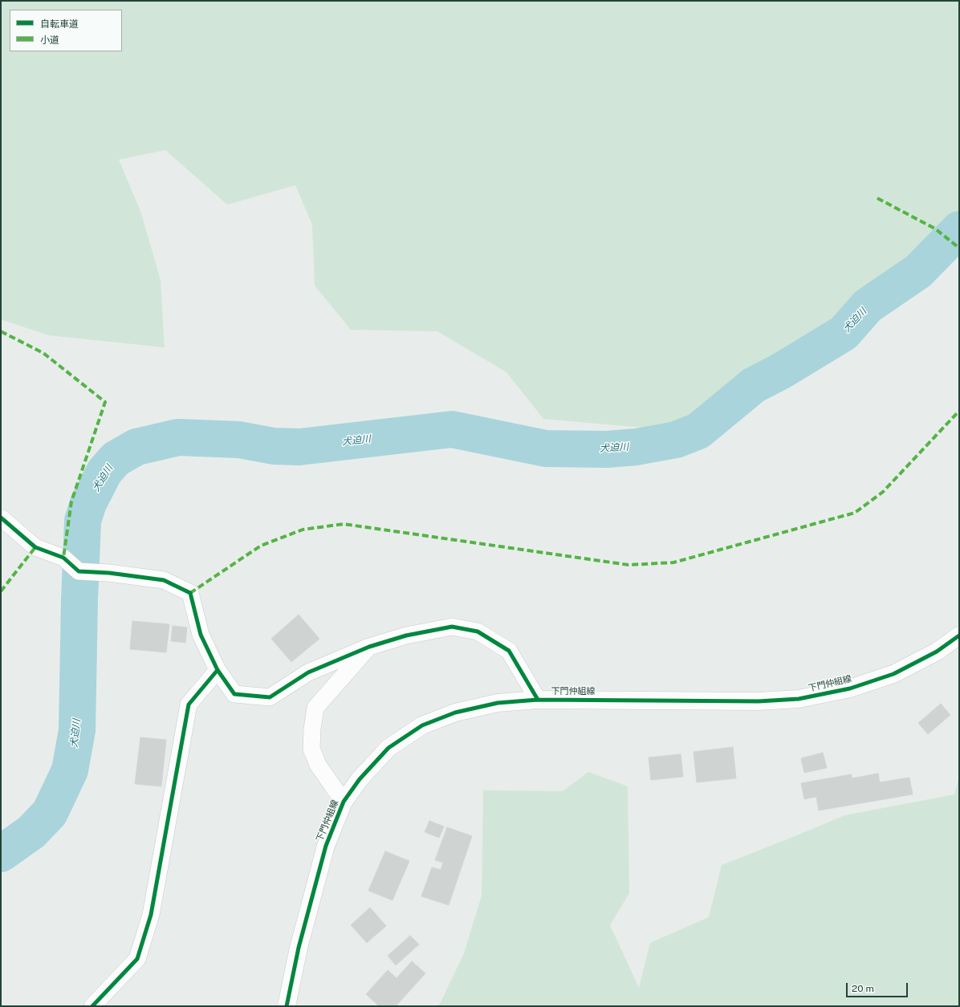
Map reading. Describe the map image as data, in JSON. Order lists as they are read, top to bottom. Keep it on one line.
{"streets":{"street":["下門仲組線"]},"water":["犬迫川"],"legend":["自転車道","小道"],"scale_bar":"20 m"}
